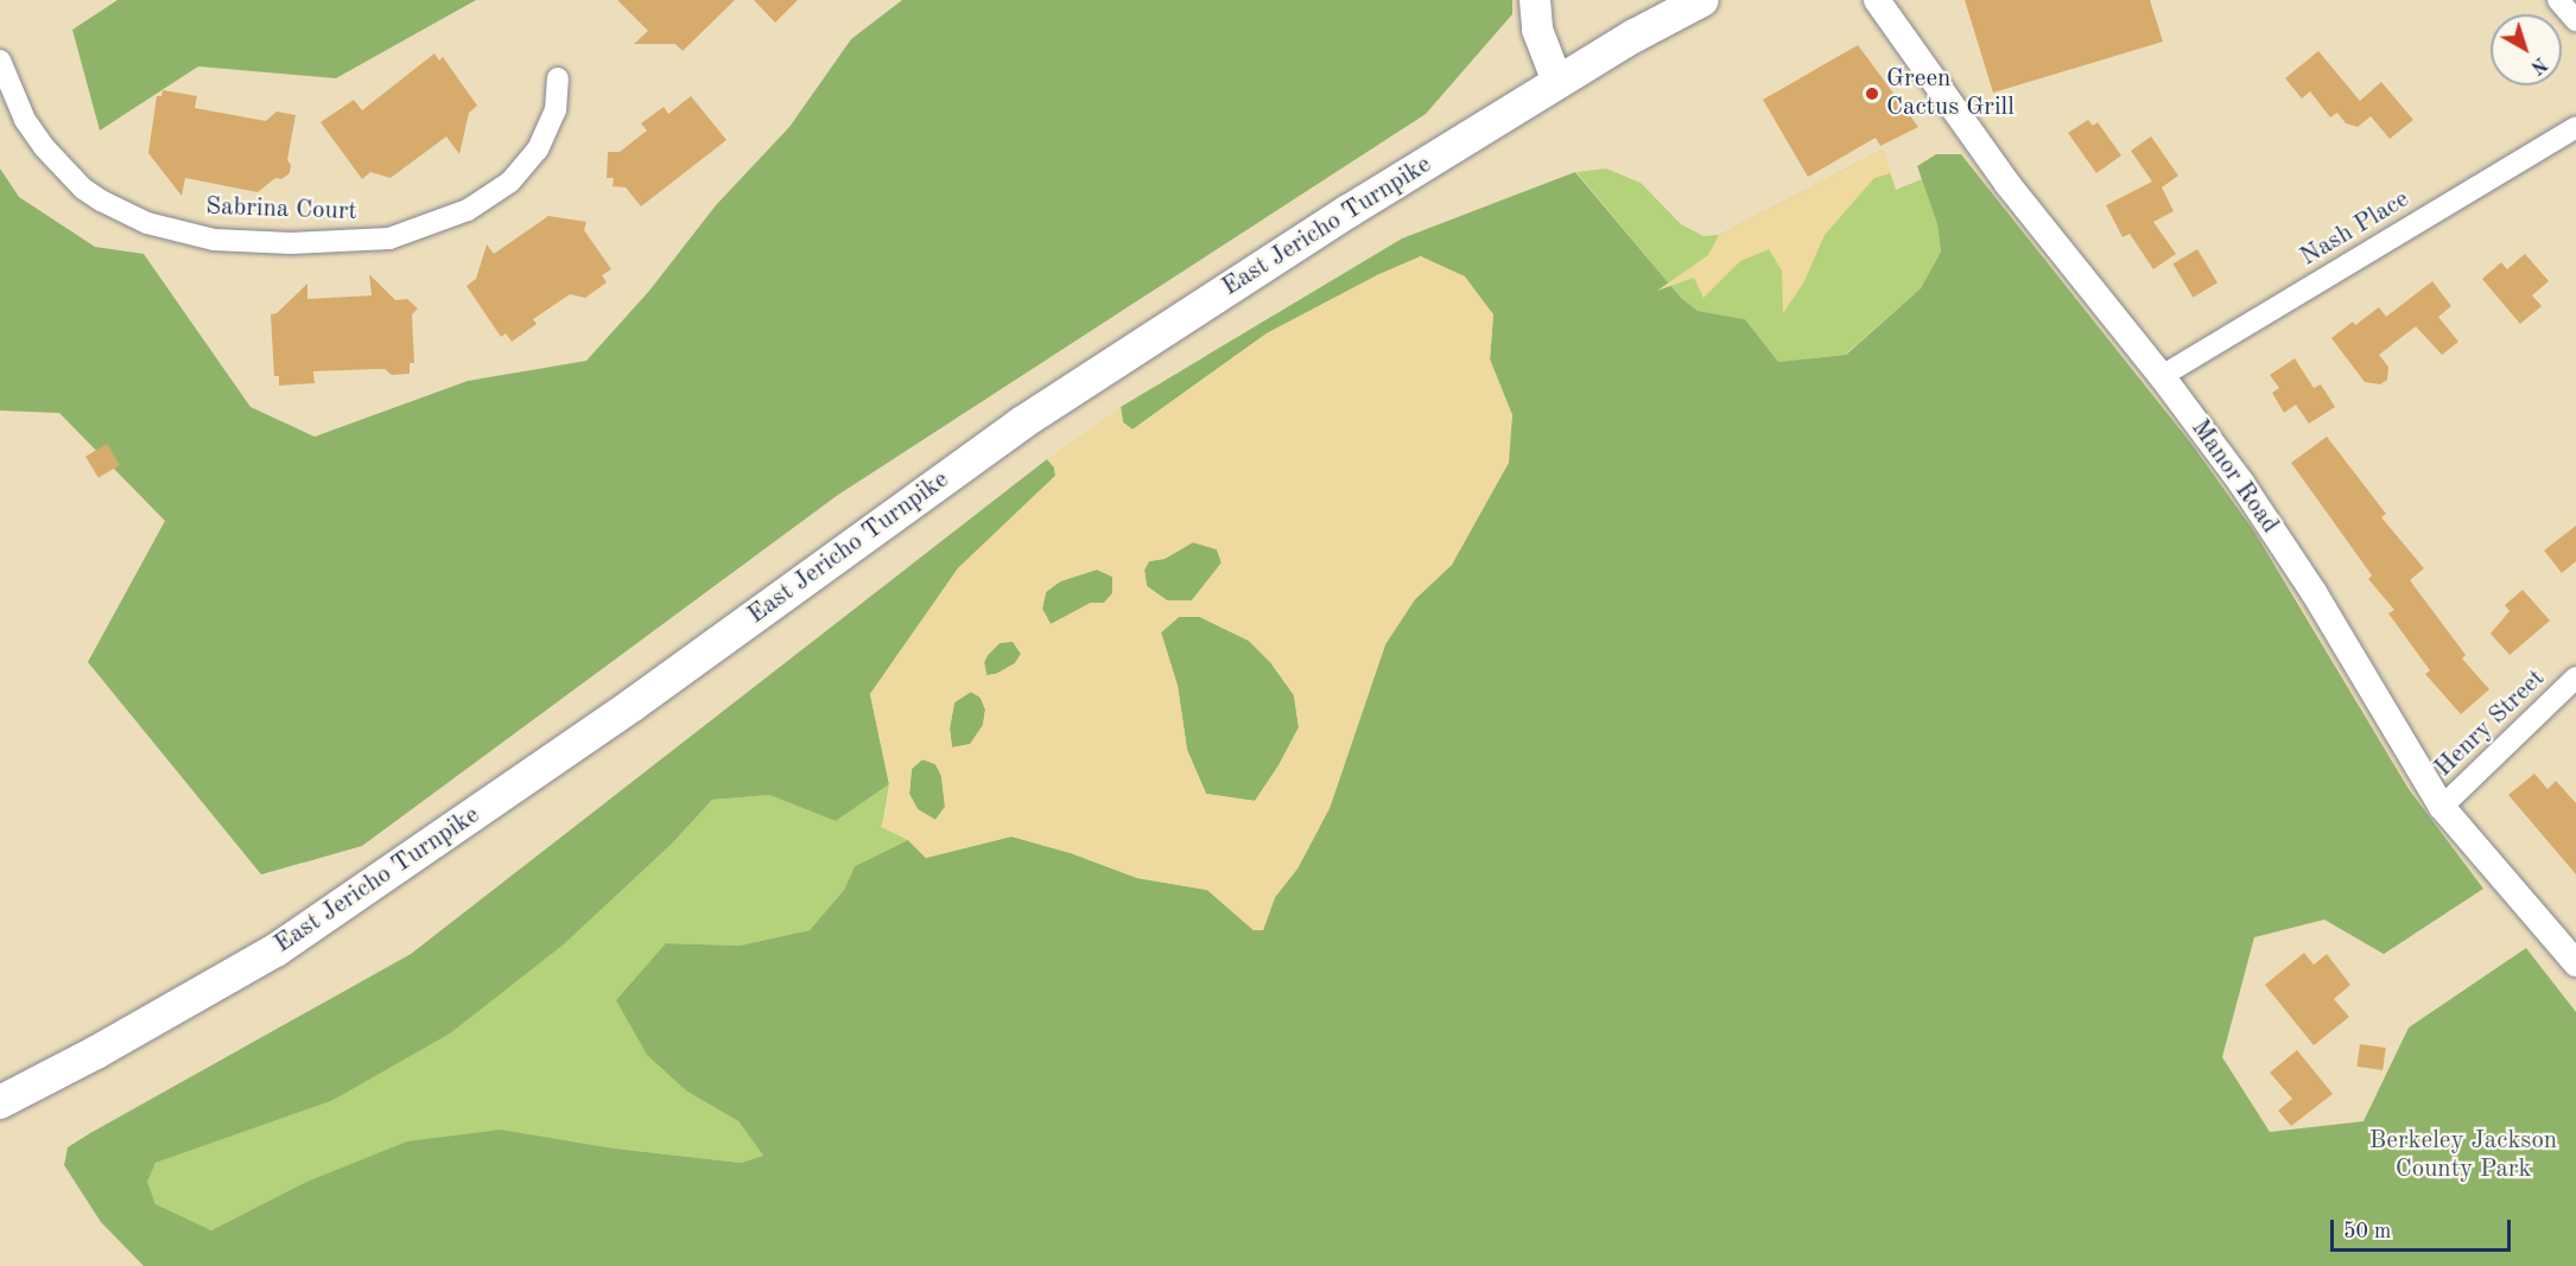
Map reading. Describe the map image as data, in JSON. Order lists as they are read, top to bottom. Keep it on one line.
{"streets":{"main road":["East Jericho Turnpike"],"street":["Sabrina Court","Nash Place","Manor Road","Henry Street"]},"crossings":[["Nash Place","Manor Road"],["Manor Road","Henry Street"]],"parks":["Berkeley Jackson County Park"],"places":["Green Cactus Grill"],"scale_bar":"50 m","north":"bottom right"}
